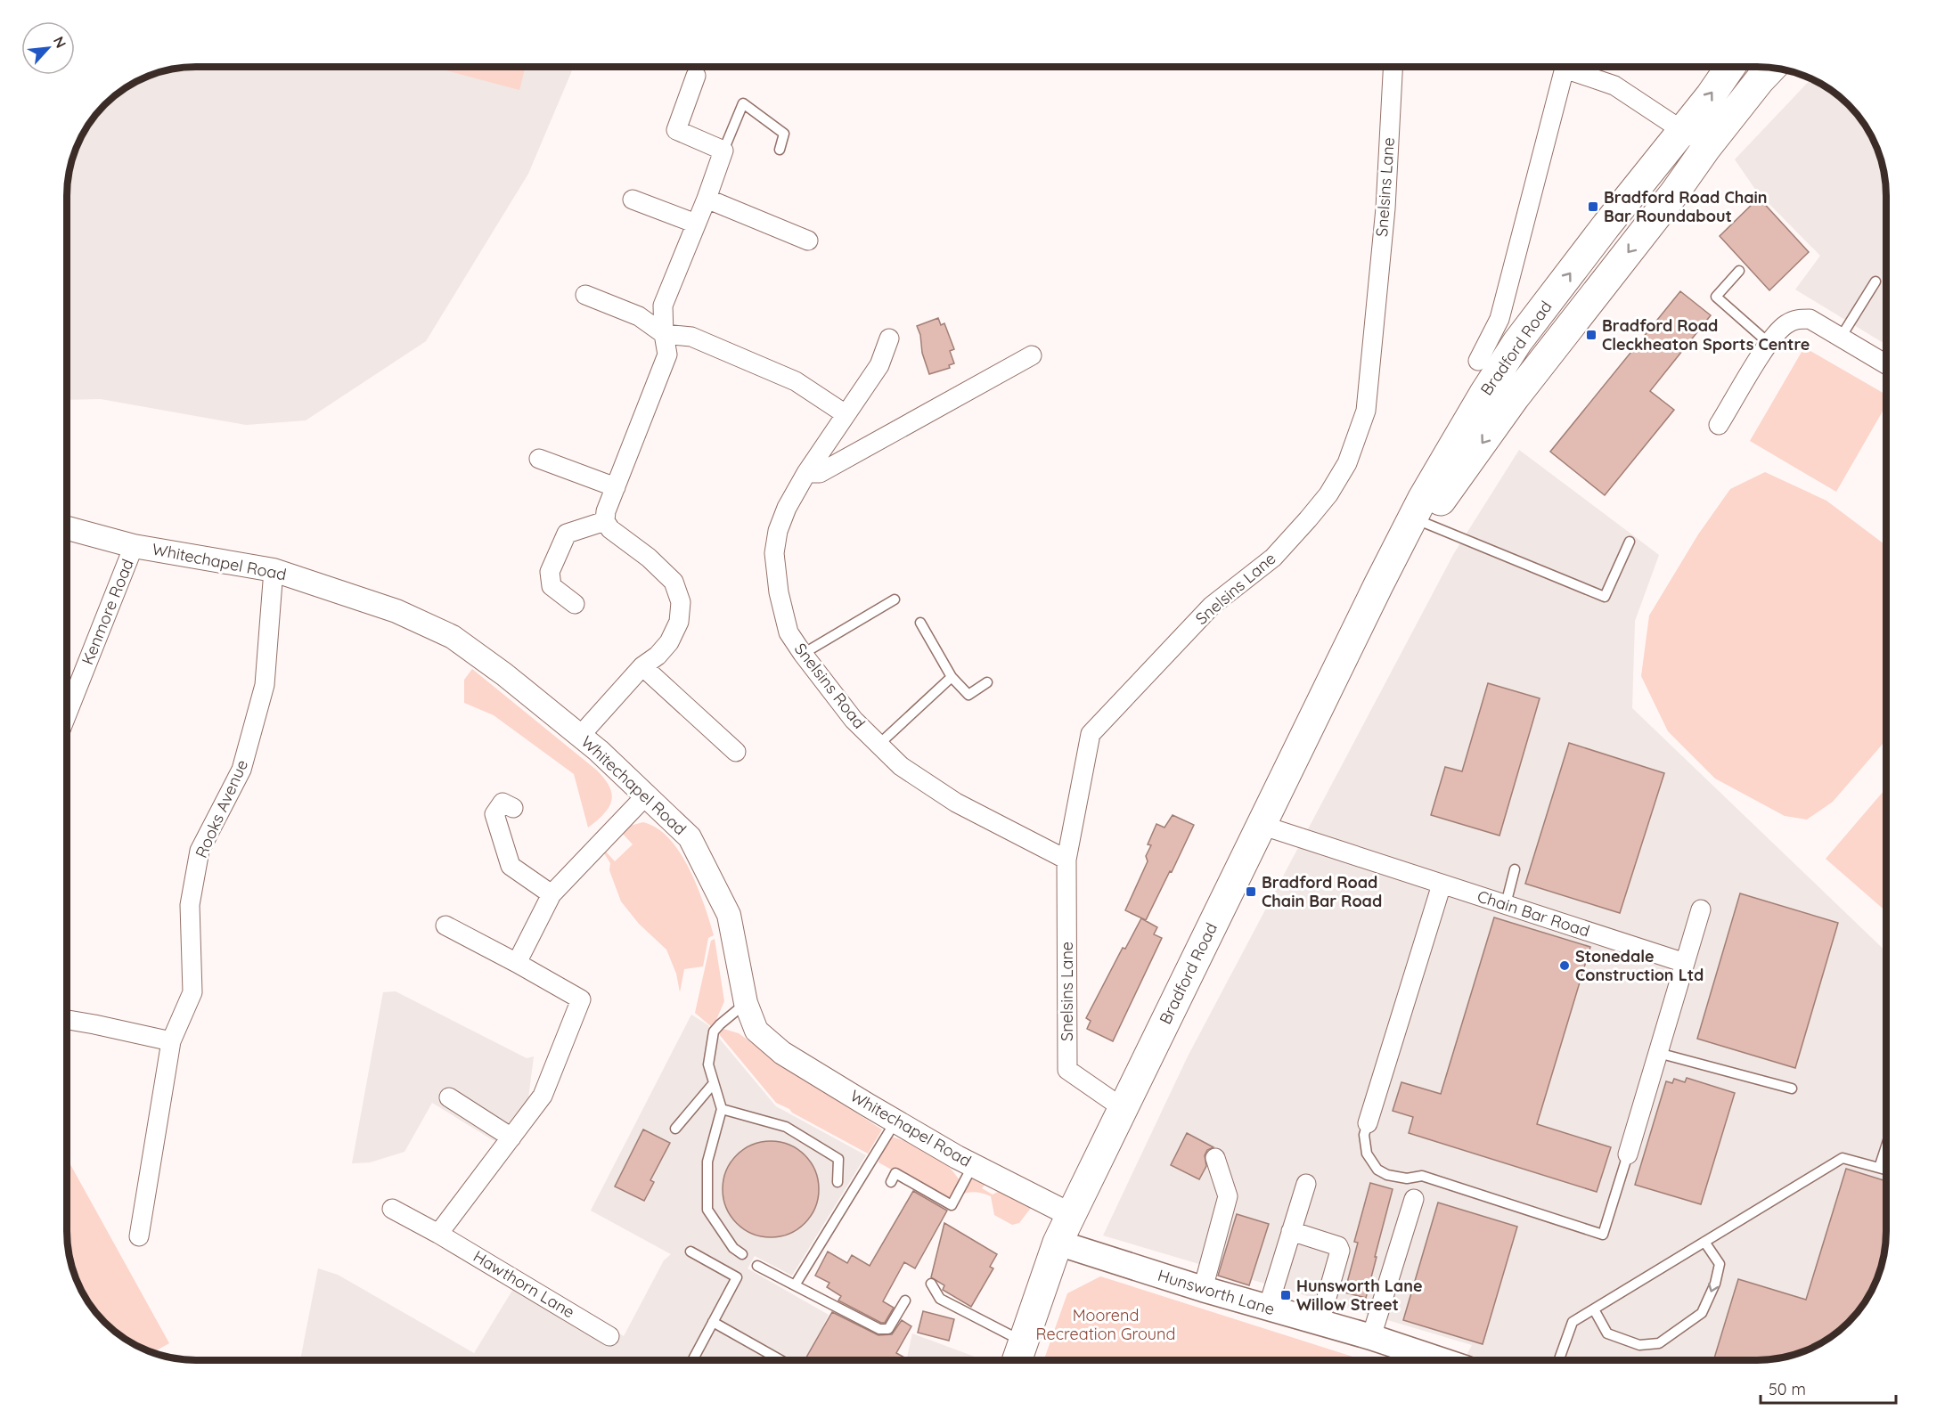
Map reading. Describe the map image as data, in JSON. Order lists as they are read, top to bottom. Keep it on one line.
{"streets":{"main road":["Bradford Road","Hunsworth Lane"],"street":["Snelsins Lane","Whitechapel Road","Kenmore Road","Snelsins Road","Rooks Avenue","Chain Bar Road","Hawthorn Lane"]},"crossings":[["Snelsins Lane","Bradford Road"],["Snelsins Lane","Snelsins Road"],["Bradford Road","Whitechapel Road"],["Bradford Road","Chain Bar Road"],["Bradford Road","Hunsworth Lane"],["Whitechapel Road","Kenmore Road"],["Whitechapel Road","Rooks Avenue"]],"parks":["Moorend Recreation Ground"],"places":{"transit":["Bradford Road Chain Bar Roundabout","Bradford Road Cleckheaton Sports Centre","Bradford Road Chain Bar Road","Hunsworth Lane Willow Street"],"other":["Stonedale Construction Ltd"]},"scale_bar":"50 m","north":"top right"}
